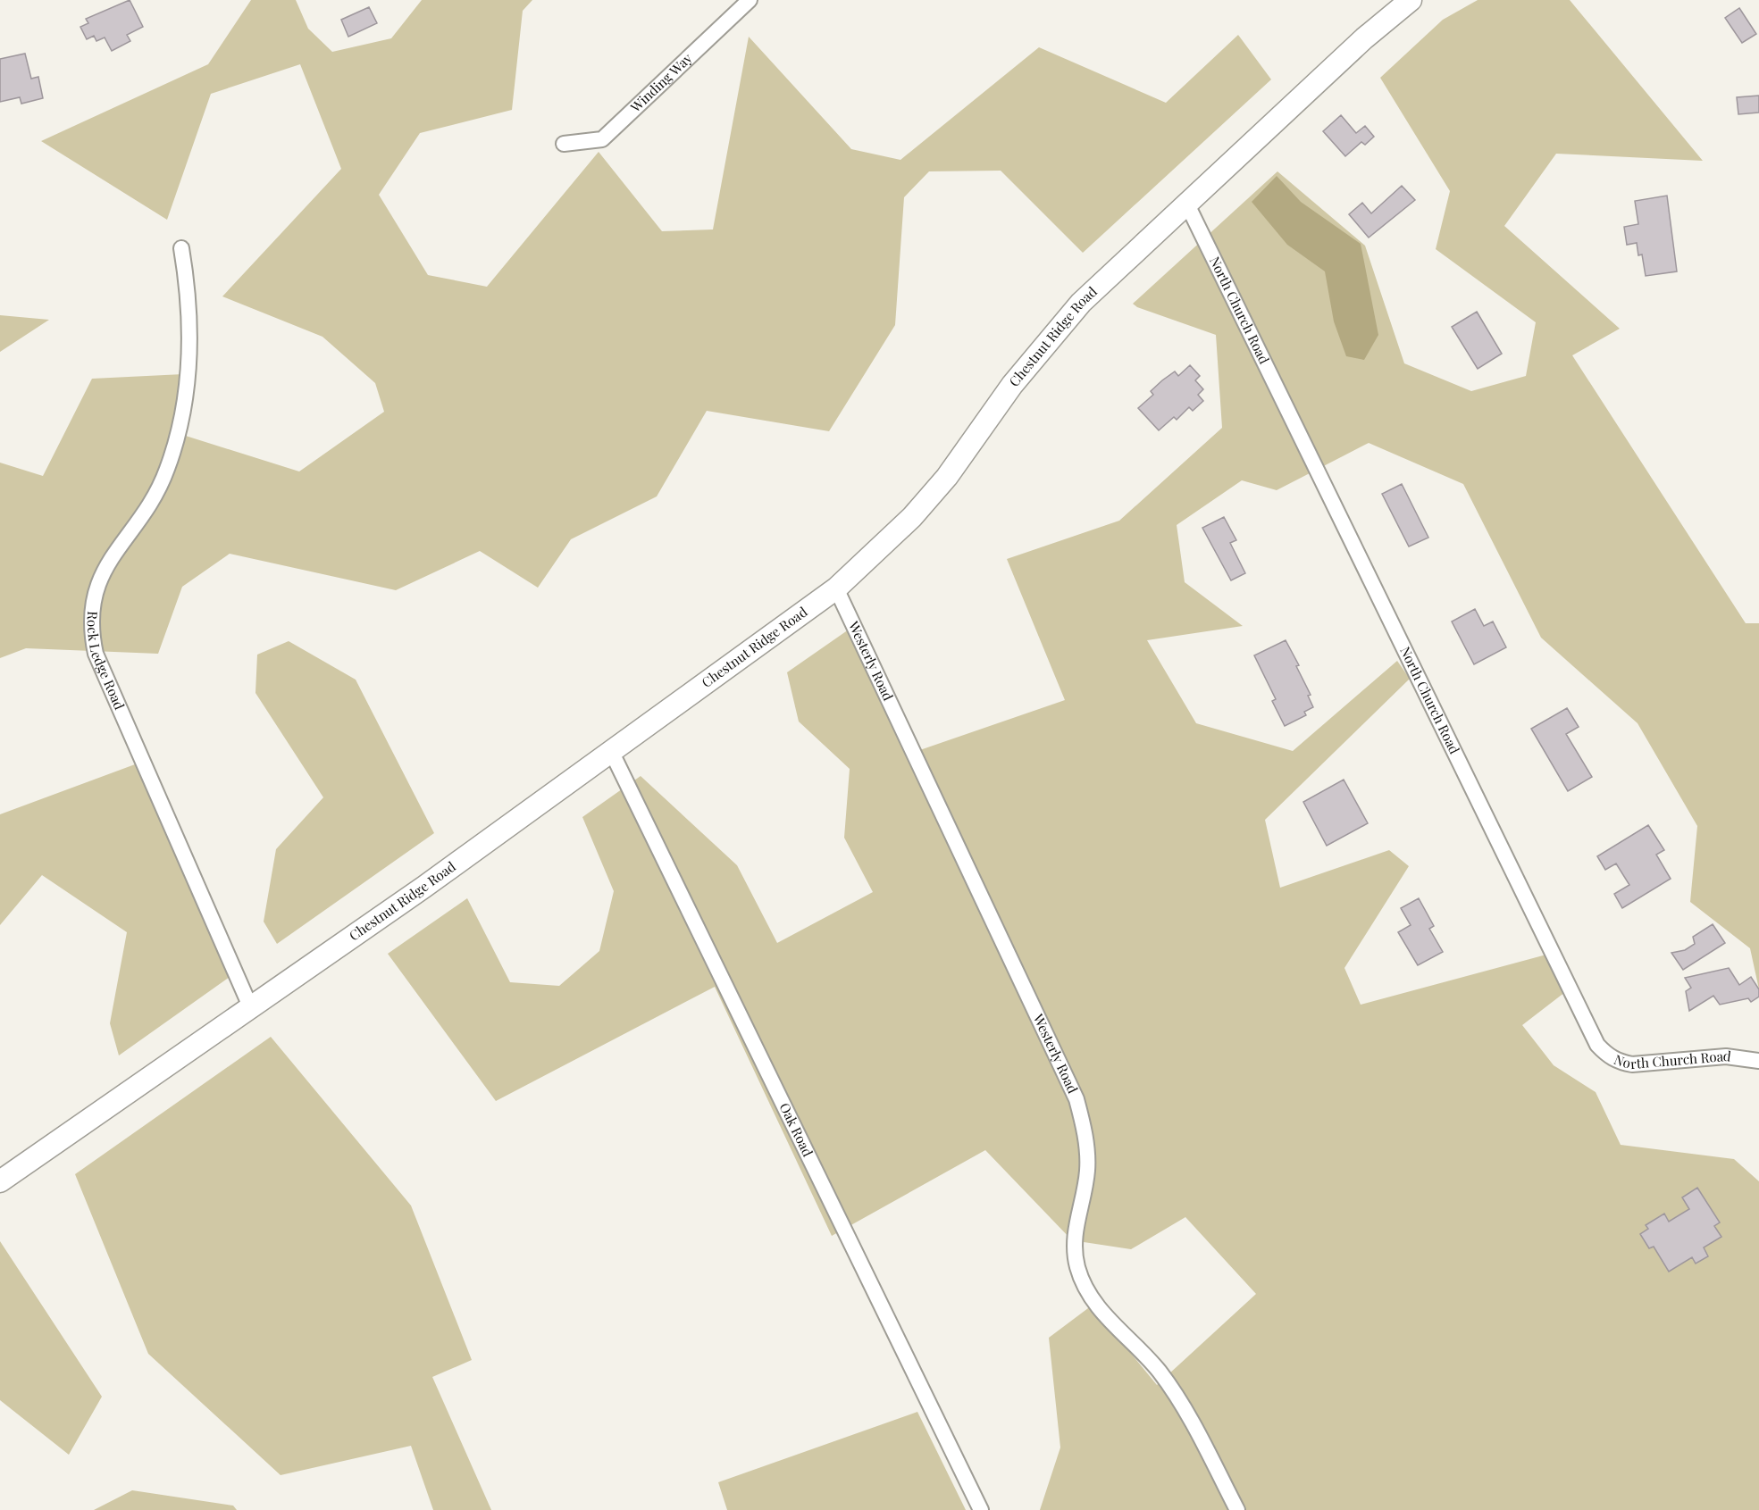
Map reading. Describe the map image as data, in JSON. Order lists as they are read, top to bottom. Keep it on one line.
{"streets":{"main road":["Chestnut Ridge Road"],"street":["Winding Way","North Church Road","Rock Ledge Road","Westerly Road","Oak Road"]},"crossings":[["North Church Road","Chestnut Ridge Road"],["Chestnut Ridge Road","Rock Ledge Road"],["Chestnut Ridge Road","Westerly Road"],["Chestnut Ridge Road","Oak Road"]]}
